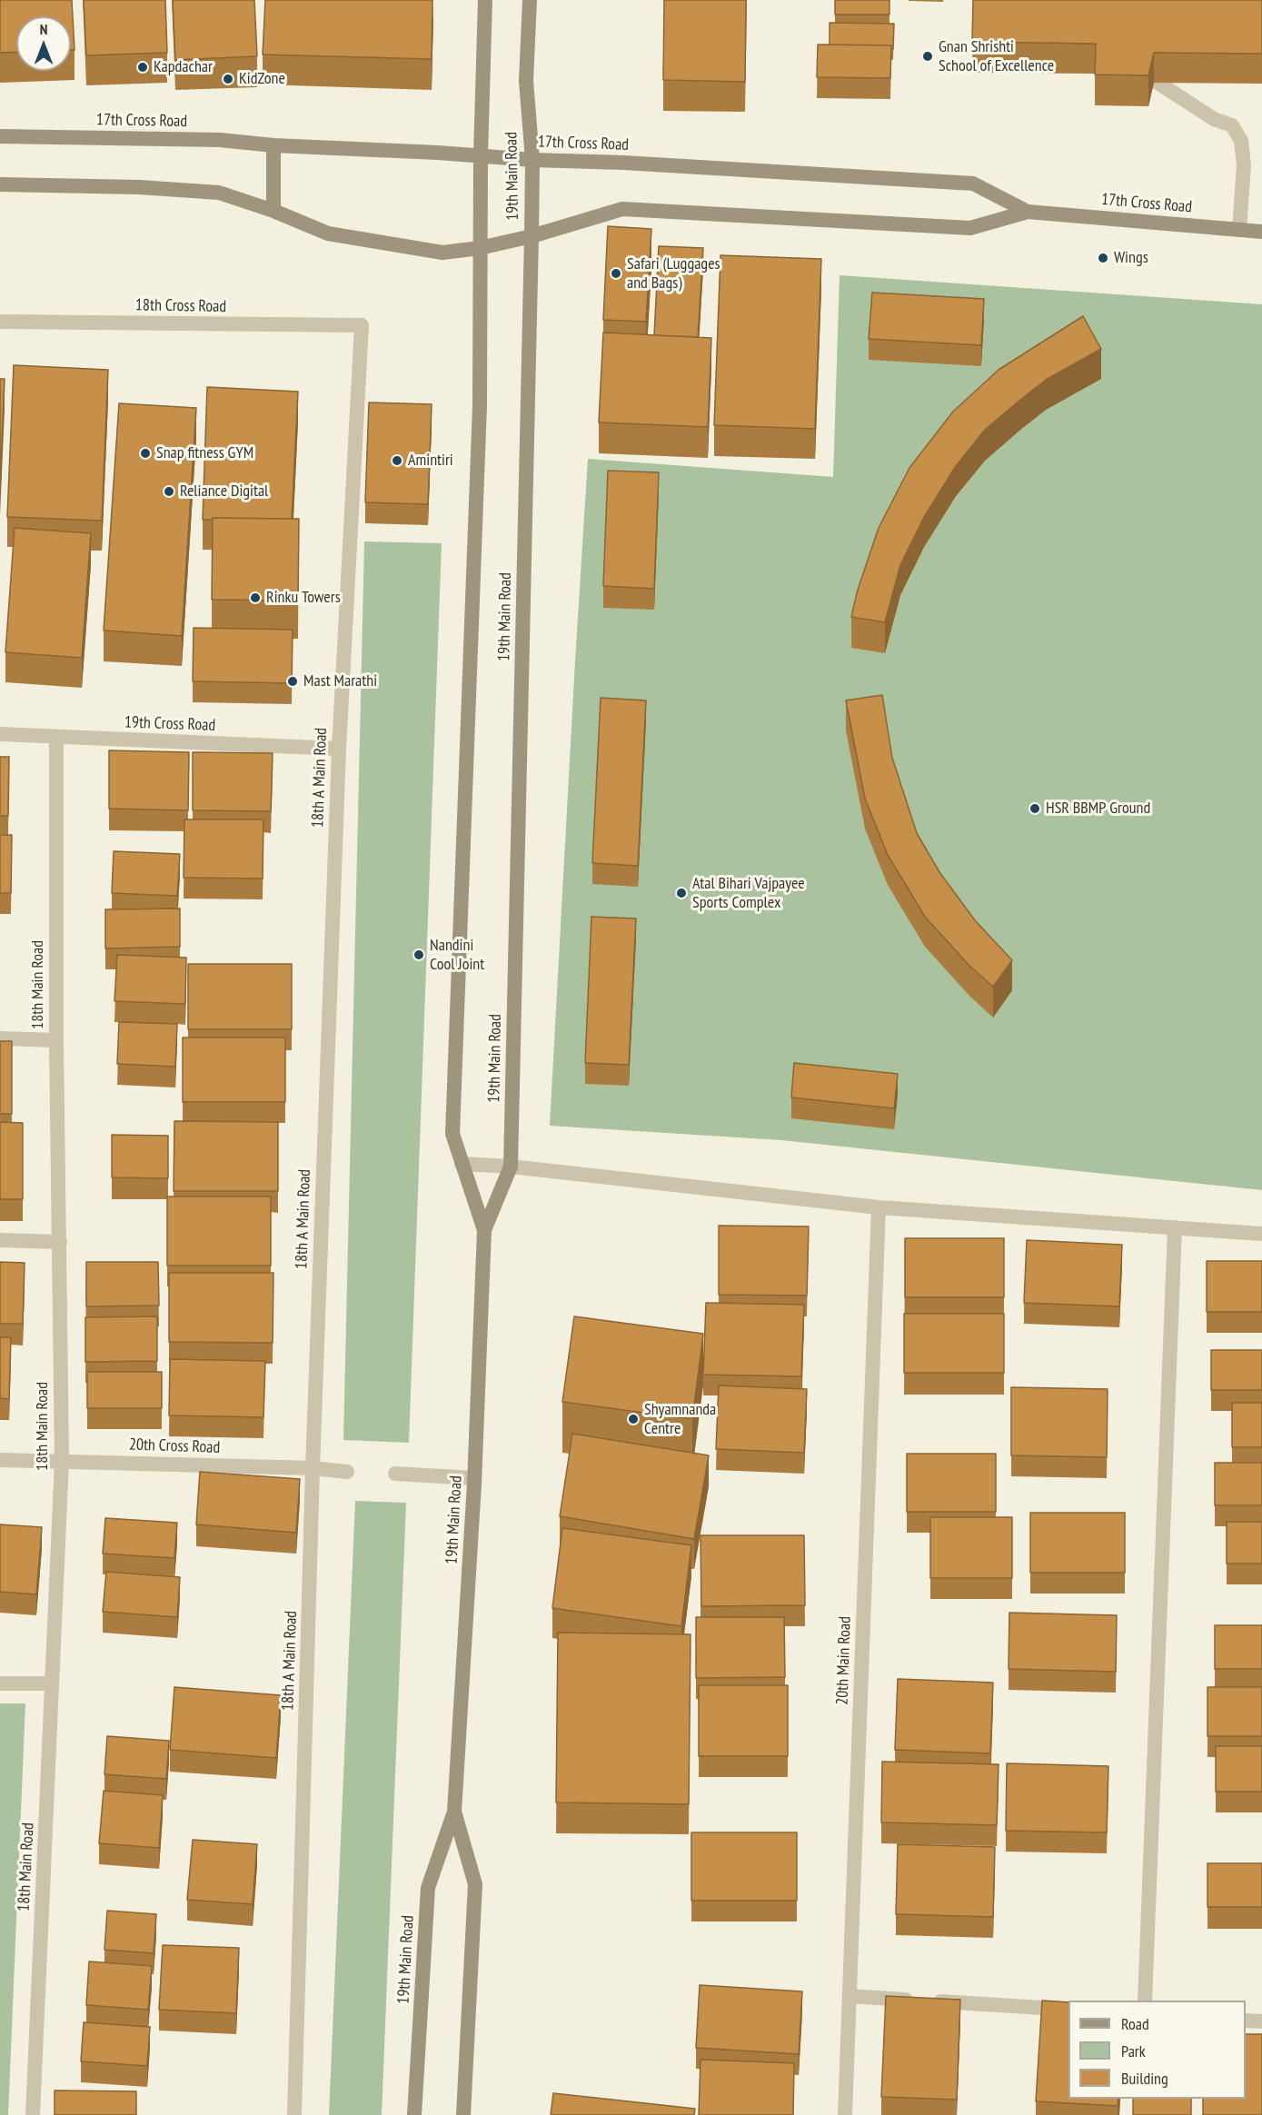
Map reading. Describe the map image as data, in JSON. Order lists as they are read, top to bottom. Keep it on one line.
{"streets":{"main road":["17th Cross Road","19th Main Road"],"street":["18th Cross Road","19th Cross Road","18th A Main Road","18th Main Road","20th Cross Road","20th Main Road"]},"crossings":[["17th Cross Road","19th Main Road"],["18th Cross Road","18th A Main Road"],["19th Cross Road","18th A Main Road"],["19th Cross Road","18th Main Road"],["18th A Main Road","20th Cross Road"],["18th Main Road","20th Cross Road"]],"places":["Gnan Shrishti School of Excellence","Kapdachar","KidZone","Wings","Safari (Luggages and Bags)","Snap fitness GYM","Amintiri","Reliance Digital","Rinku Towers","Mast Marathi","HSR BBMP Ground","Atal Bihari Vajpayee Sports Complex","Nandini Cool Joint","Shyamnanda Centre"],"legend":["Road","Park","Building"],"north":"top"}
